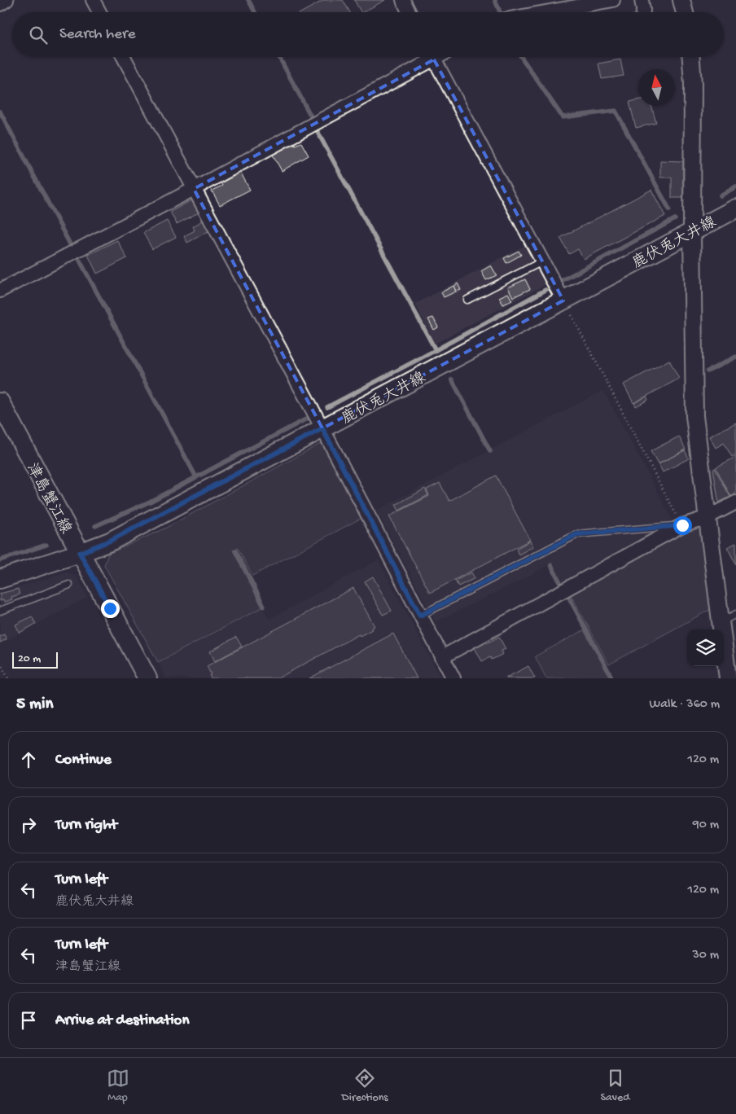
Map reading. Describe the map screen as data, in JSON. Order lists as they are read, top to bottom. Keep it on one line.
{"streets":{"main road":["鹿伏兎大井線","津島蟹江線"]},"crossings":[["鹿伏兎大井線","津島蟹江線"]],"scale_bar":"20 m","north":"top","page":{"search":"Search here","scale":"20 m","heading":["5 min","Walk · 360 m"],"list":[["Continue","120 m"],["Turn right","90 m"],["Turn left","鹿伏兎大井線","120 m"],["Turn left","津島蟹江線","30 m"],"Arrive at destination"],"nav":["Map","Directions","Saved"]}}
